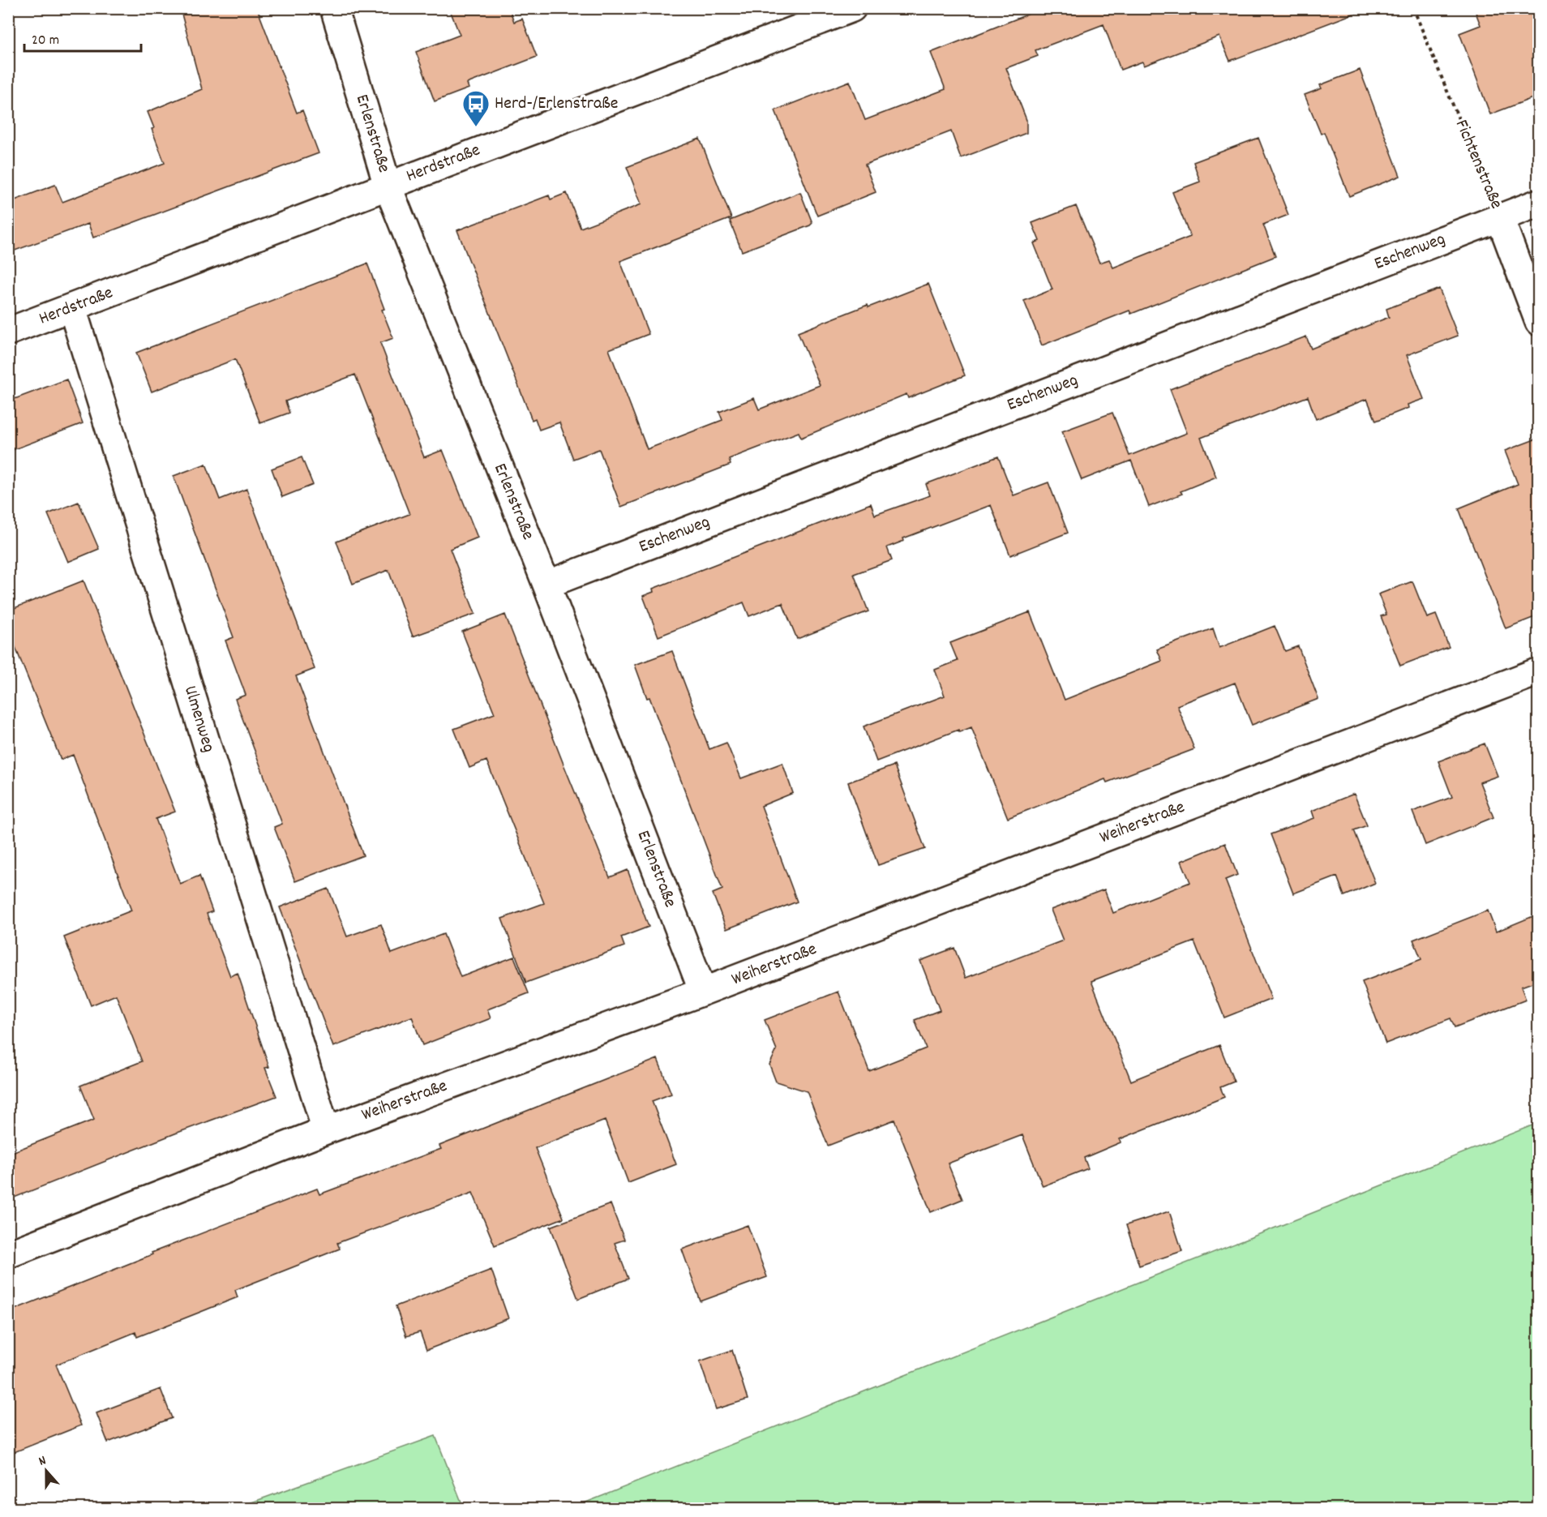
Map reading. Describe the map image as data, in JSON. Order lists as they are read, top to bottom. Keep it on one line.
{"streets":{"street":["Erlenstraße","Herdstraße","Fichtenstraße","Eschenweg","Ulmenweg","Weiherstraße"]},"crossings":[["Erlenstraße","Herdstraße"],["Erlenstraße","Eschenweg"],["Erlenstraße","Weiherstraße"],["Herdstraße","Ulmenweg"],["Fichtenstraße","Eschenweg"],["Ulmenweg","Weiherstraße"]],"places":{"bus stop":["Herd-/Erlenstraße"]},"scale_bar":"20 m","north":"top"}
